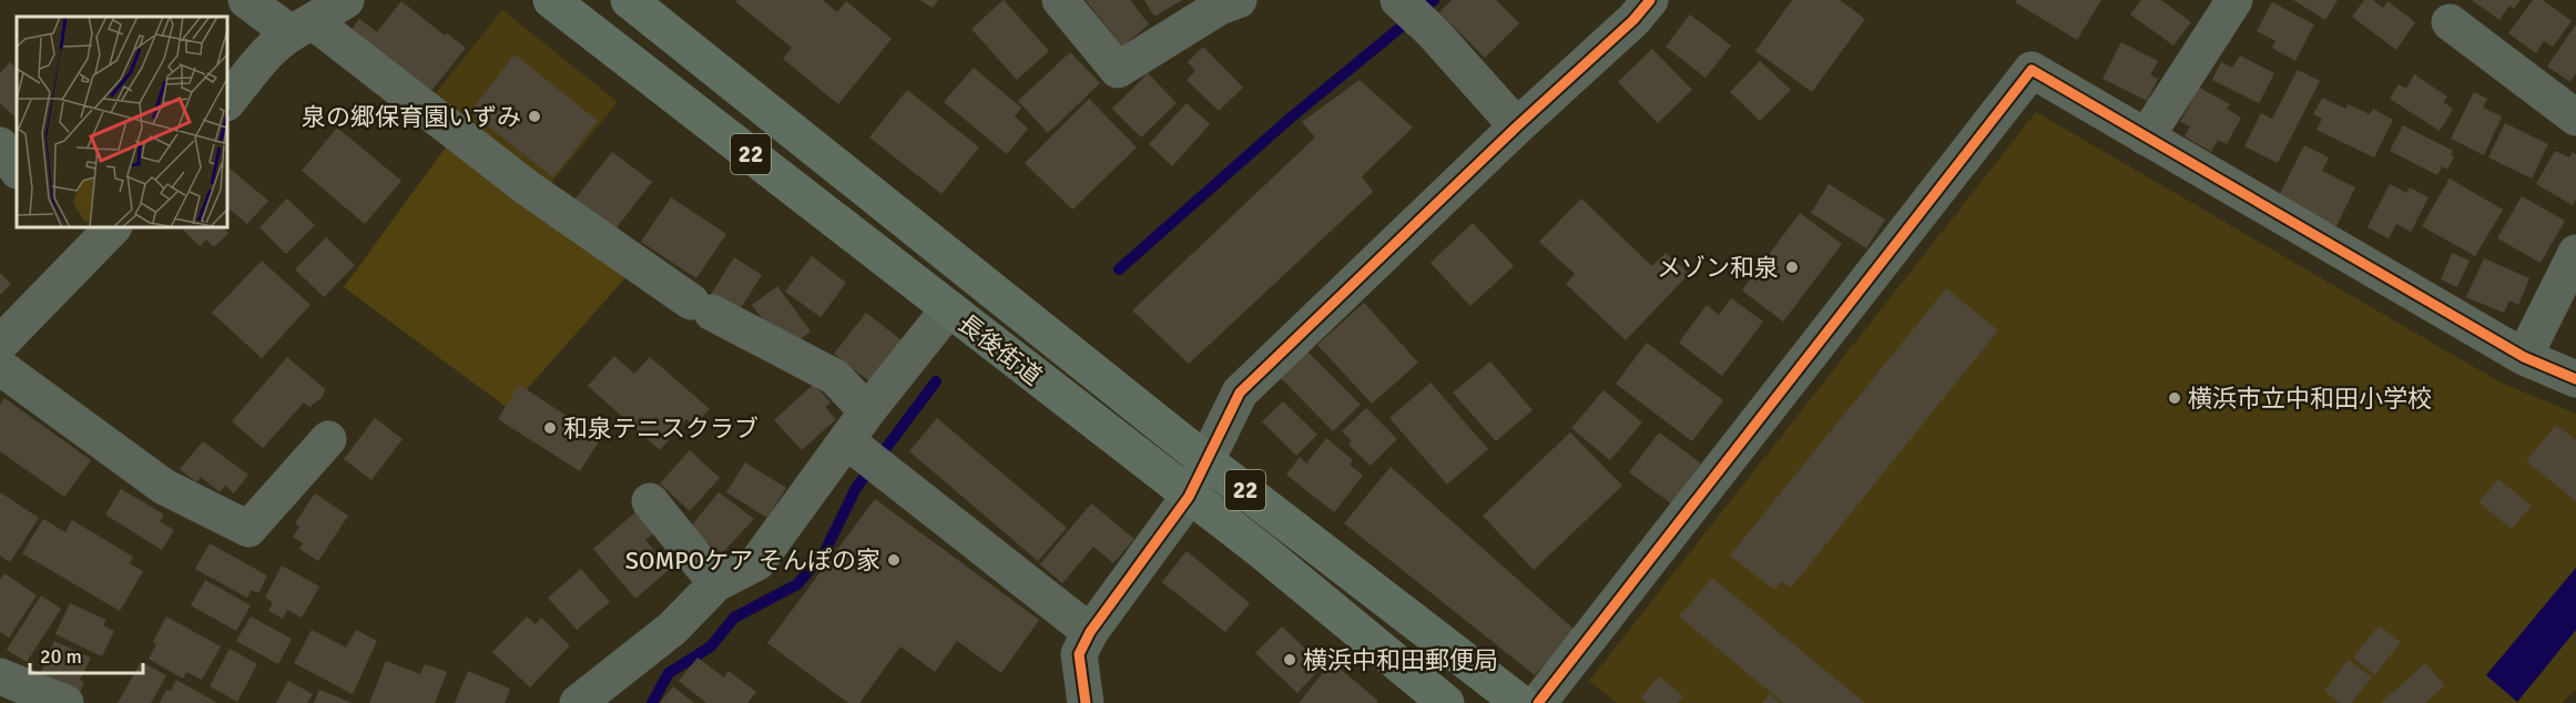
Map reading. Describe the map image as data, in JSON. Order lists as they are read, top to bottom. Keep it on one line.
{"streets":{"main road":["22","長後街道"]},"places":["泉の郷保育園いずみ","メゾン和泉","横浜市立中和田小学校","和泉テニスクラブ","SOMPOケア そんぽの家","横浜中和田郵便局"],"scale_bar":"20 m"}
